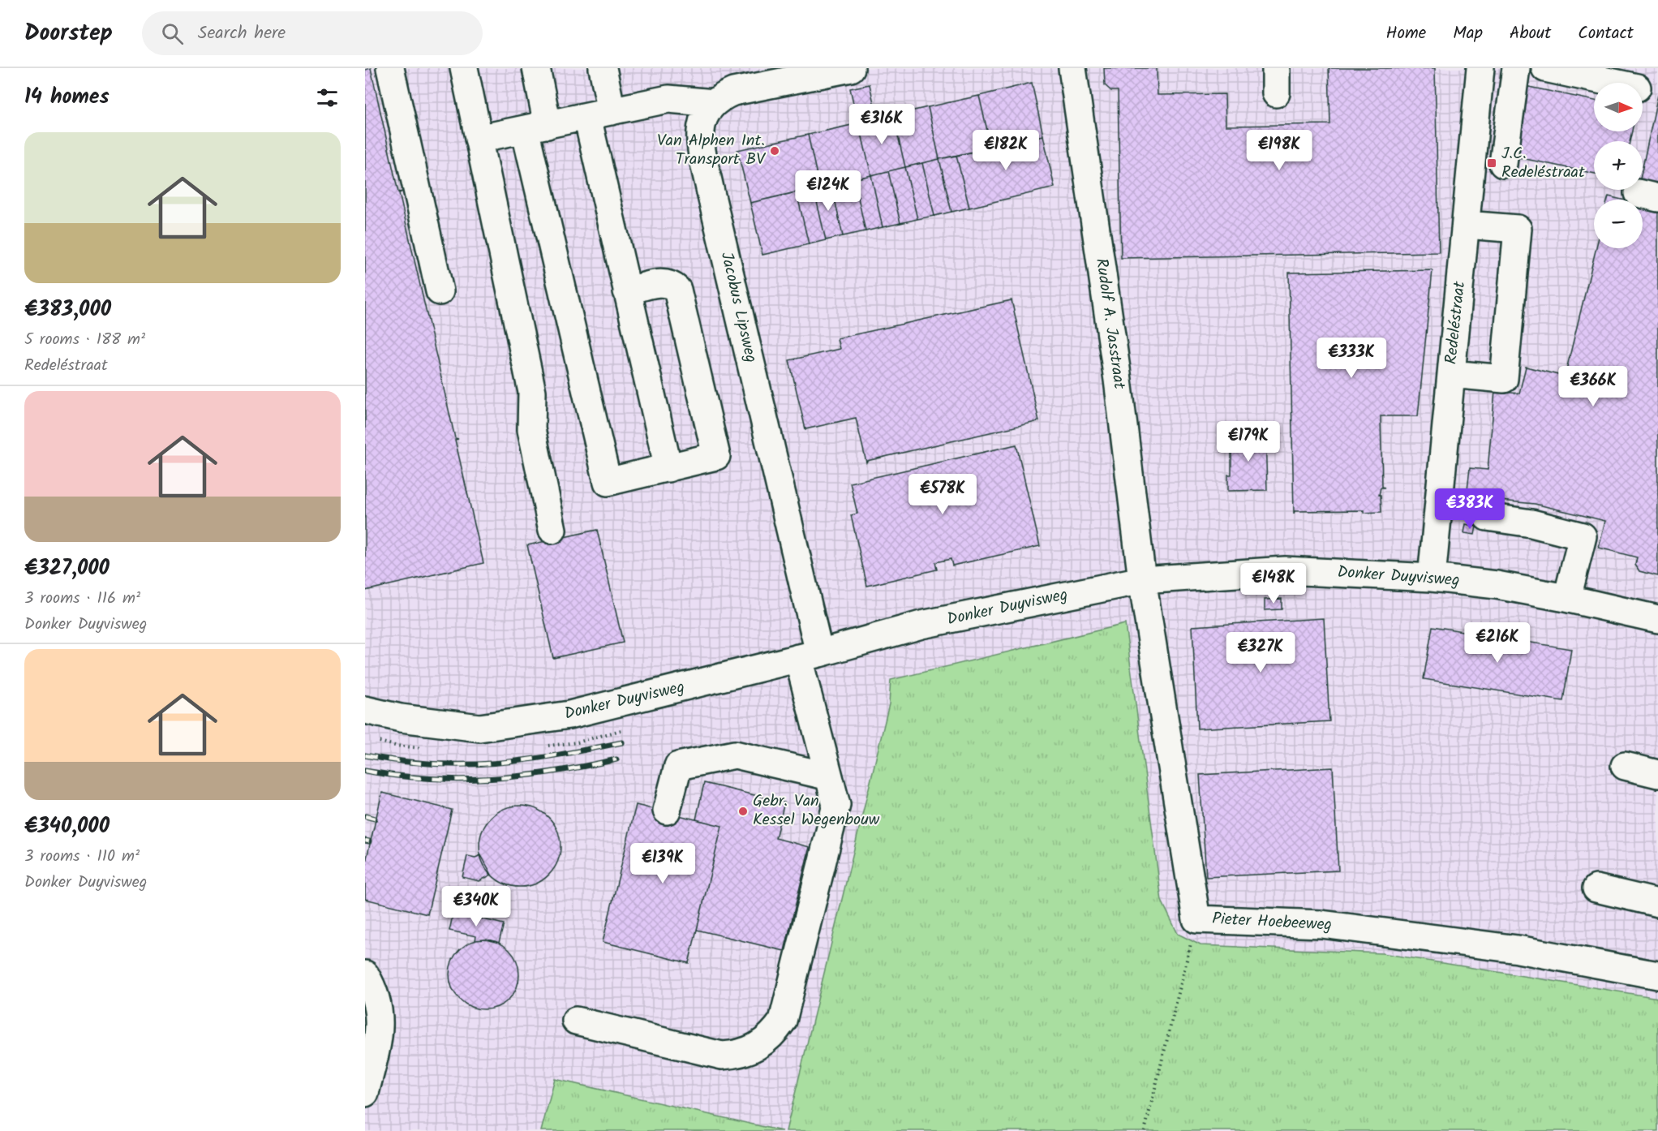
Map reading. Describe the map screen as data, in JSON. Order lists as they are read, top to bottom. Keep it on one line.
{"streets":{"street":["Jacobus Lipsweg","Redeléstraat","Rudolf A. Jasstraat","Donker Duyvisweg","Pieter Hoebeeweg"]},"crossings":[["Jacobus Lipsweg","Donker Duyvisweg"],["Redeléstraat","Donker Duyvisweg"],["Rudolf A. Jasstraat","Donker Duyvisweg"],["Rudolf A. Jasstraat","Pieter Hoebeeweg"],["Donker Duyvisweg","Pieter Hoebeeweg"]],"places":{"other":["Van Alphen Int. Transport BV","Gebr. Van Kessel Wegenbouw"],"transit":["J.C. Redeléstraat"]},"north":"right","page":{"header":"Doorstep","search":"Search here","nav":["Home","Map","About","Contact"],"heading":"14 homes","map_buttons":["+","−"],"price":["€316K","€182K","€198K","€124K","€333K","€366K","€179K","€578K","€383K","€148K","€216K","€327K","€139K","€340K"],"list":[{"name":"€383,000","note":"5 rooms · 188 m² · Redeléstraat"},{"name":"€327,000","note":"3 rooms · 116 m² · Donker Duyvisweg"},{"name":"€340,000","note":"3 rooms · 110 m² · Donker Duyvisweg"}]}}
